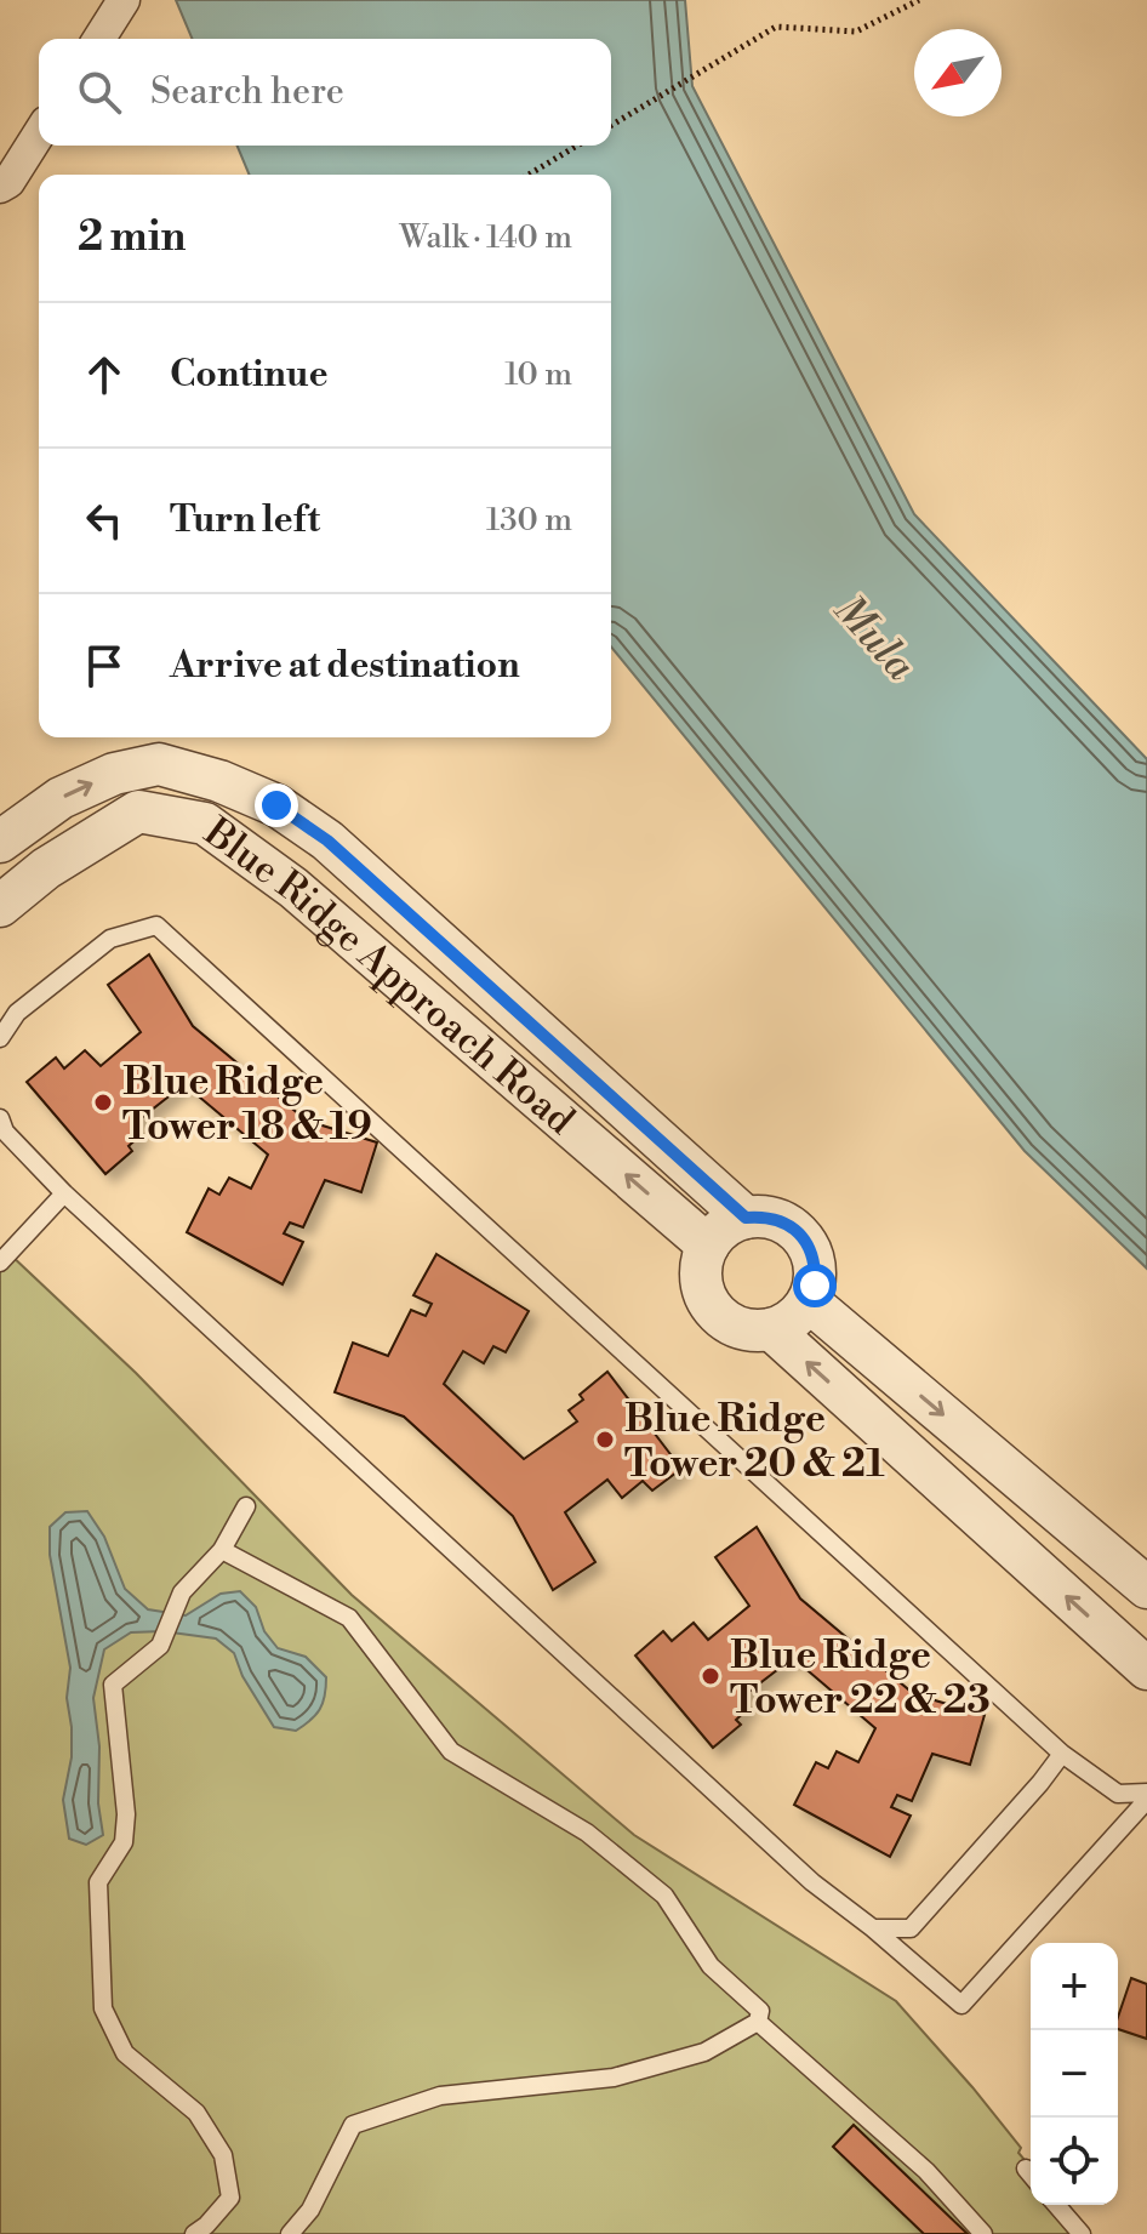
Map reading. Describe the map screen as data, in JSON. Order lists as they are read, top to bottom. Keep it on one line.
{"streets":{"street":["Blue Ridge Approach Road"]},"water":["Mula"],"places":["Blue Ridge Tower 18 & 19","Blue Ridge Tower 20 & 21","Blue Ridge Tower 22 & 23"],"north":"bottom left","page":{"search":"Search here","heading":["2 min","Walk · 140 m"],"list":[["Continue","10 m"],["Turn left","130 m"],"Arrive at destination"],"map_buttons":["+","−"]}}
